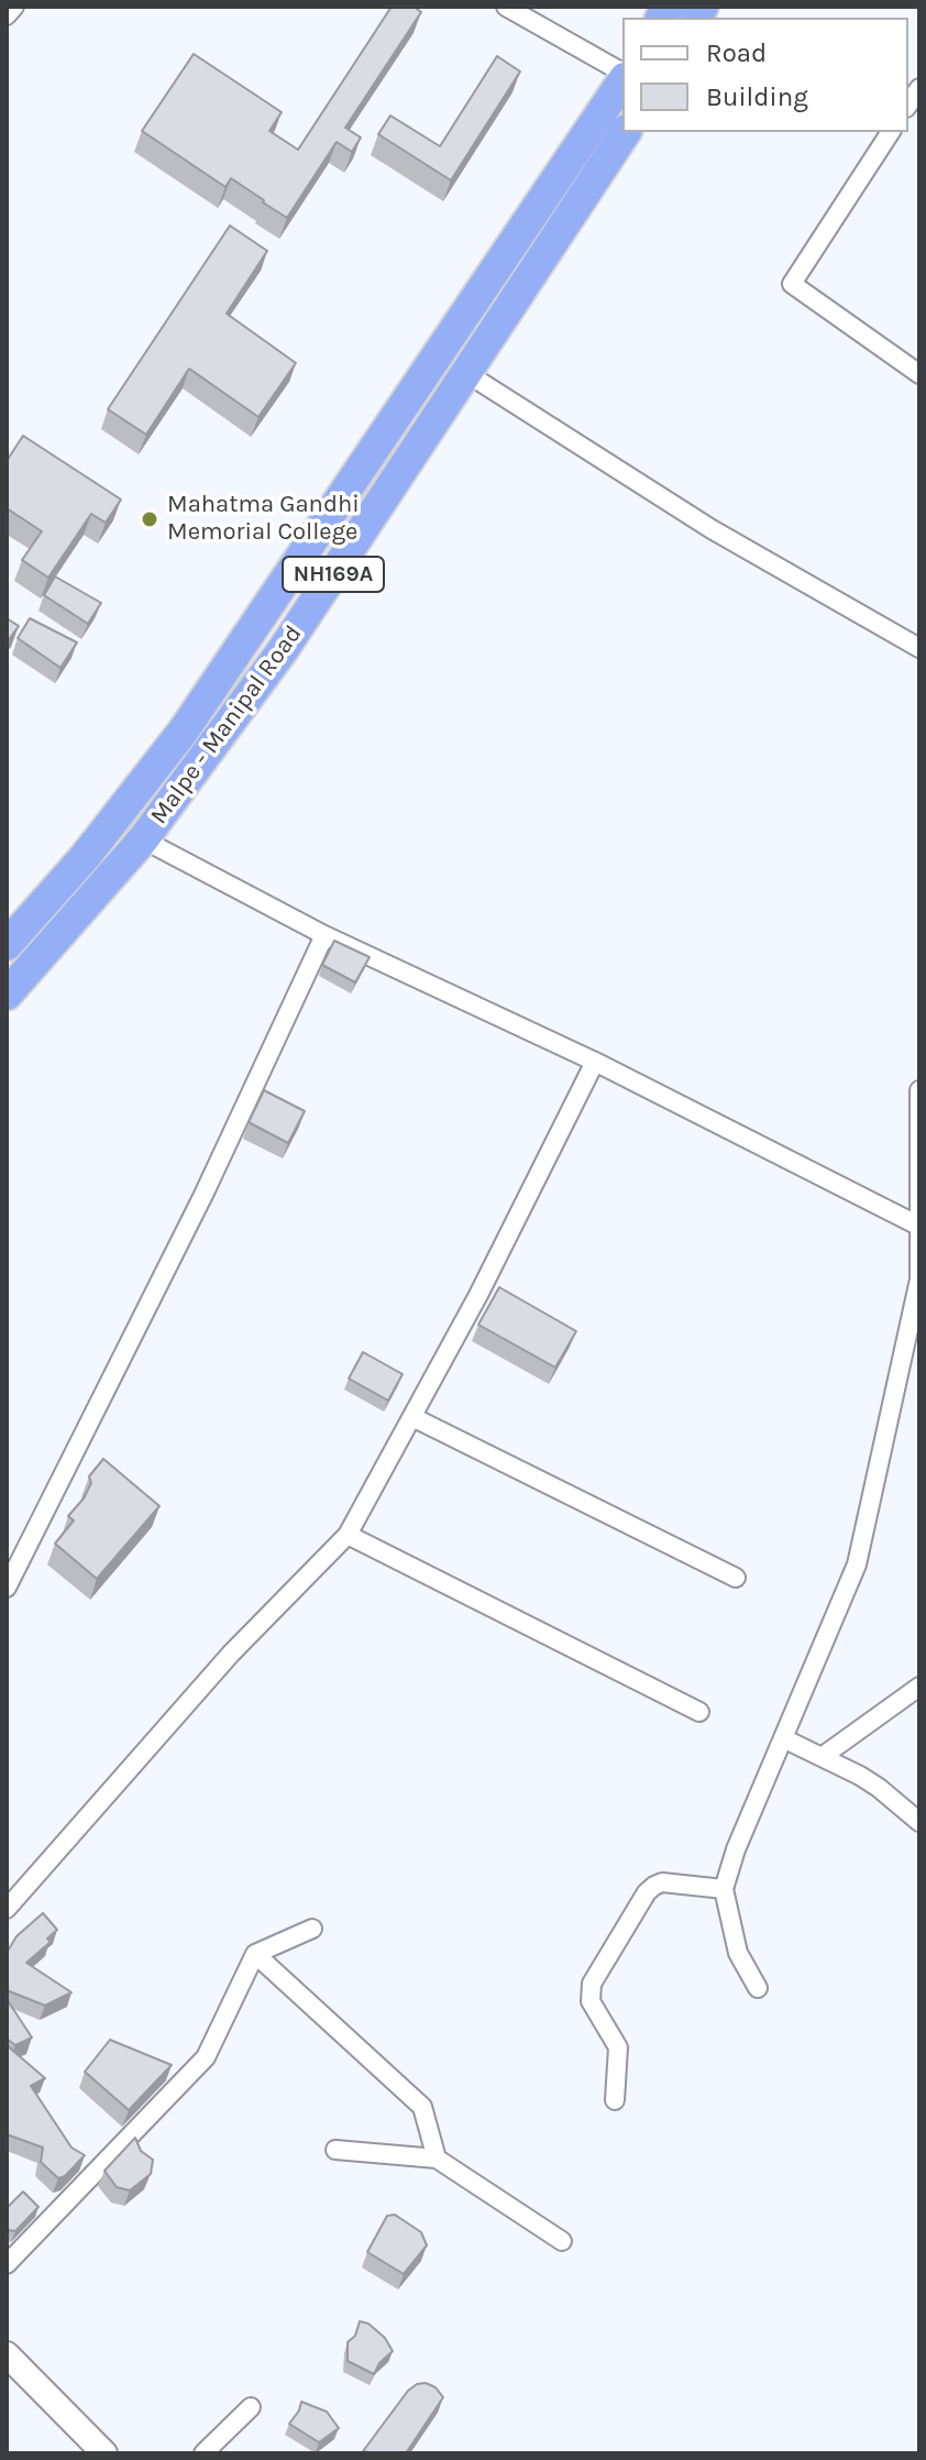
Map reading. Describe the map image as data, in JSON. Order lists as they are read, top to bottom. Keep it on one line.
{"streets":{"highway":["NH169A","Malpe - Manipal Road"]},"places":["Mahatma Gandhi Memorial College"],"legend":["Road","Building"]}
